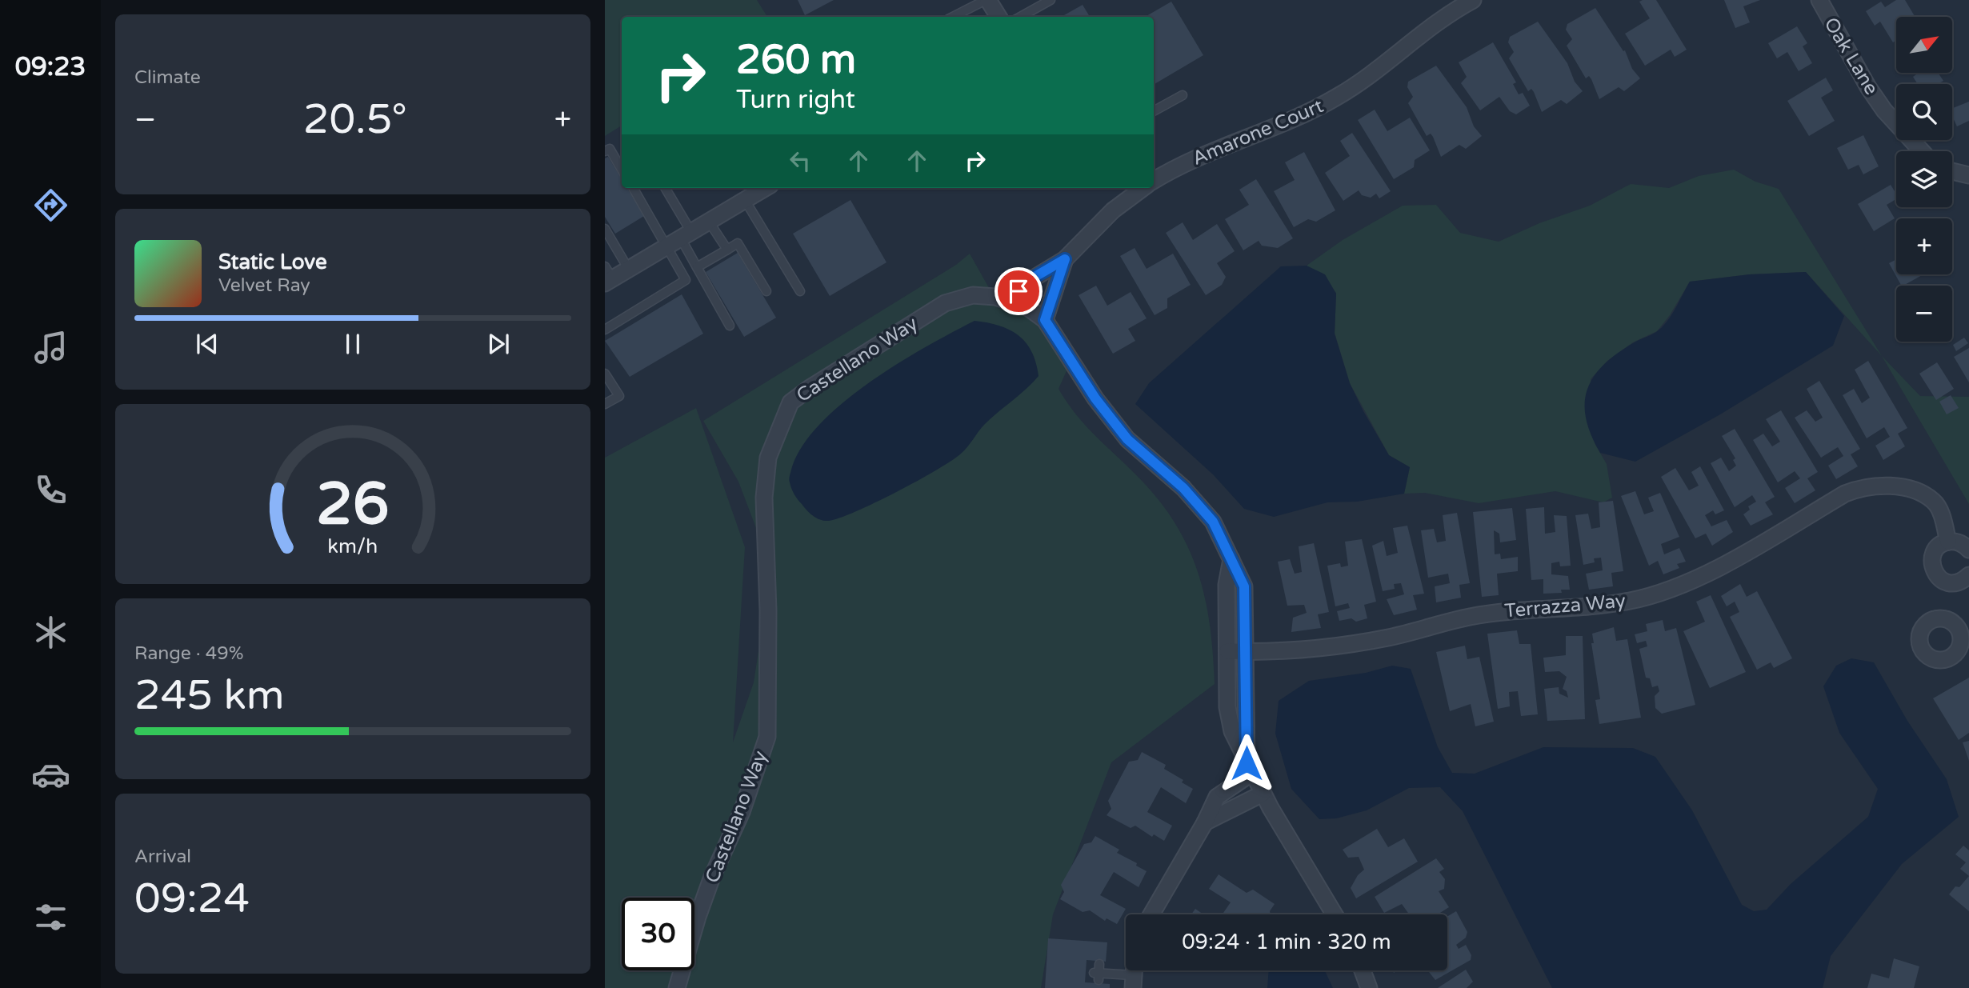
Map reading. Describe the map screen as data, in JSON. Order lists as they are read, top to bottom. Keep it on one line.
{"streets":{"street":["Oak Lane","Amarone Court","Castellano Way","Terrazza Way"]},"crossings":[["Castellano Way","Terrazza Way"]],"north":"top right","page":{"tabs":"09:23","tile":["Climate",["Range · 49%","245 km"],["Arrival","09:24"]],"map_buttons":["+","−"],"turn":["260 m","Turn right"],"heat":["−","20.5°","+"],"song":["Static Love","Velvet Ray"],"limit":"30","trip":"09:24 · 1 min · 320 m","gauge":["26","km/h"]}}
